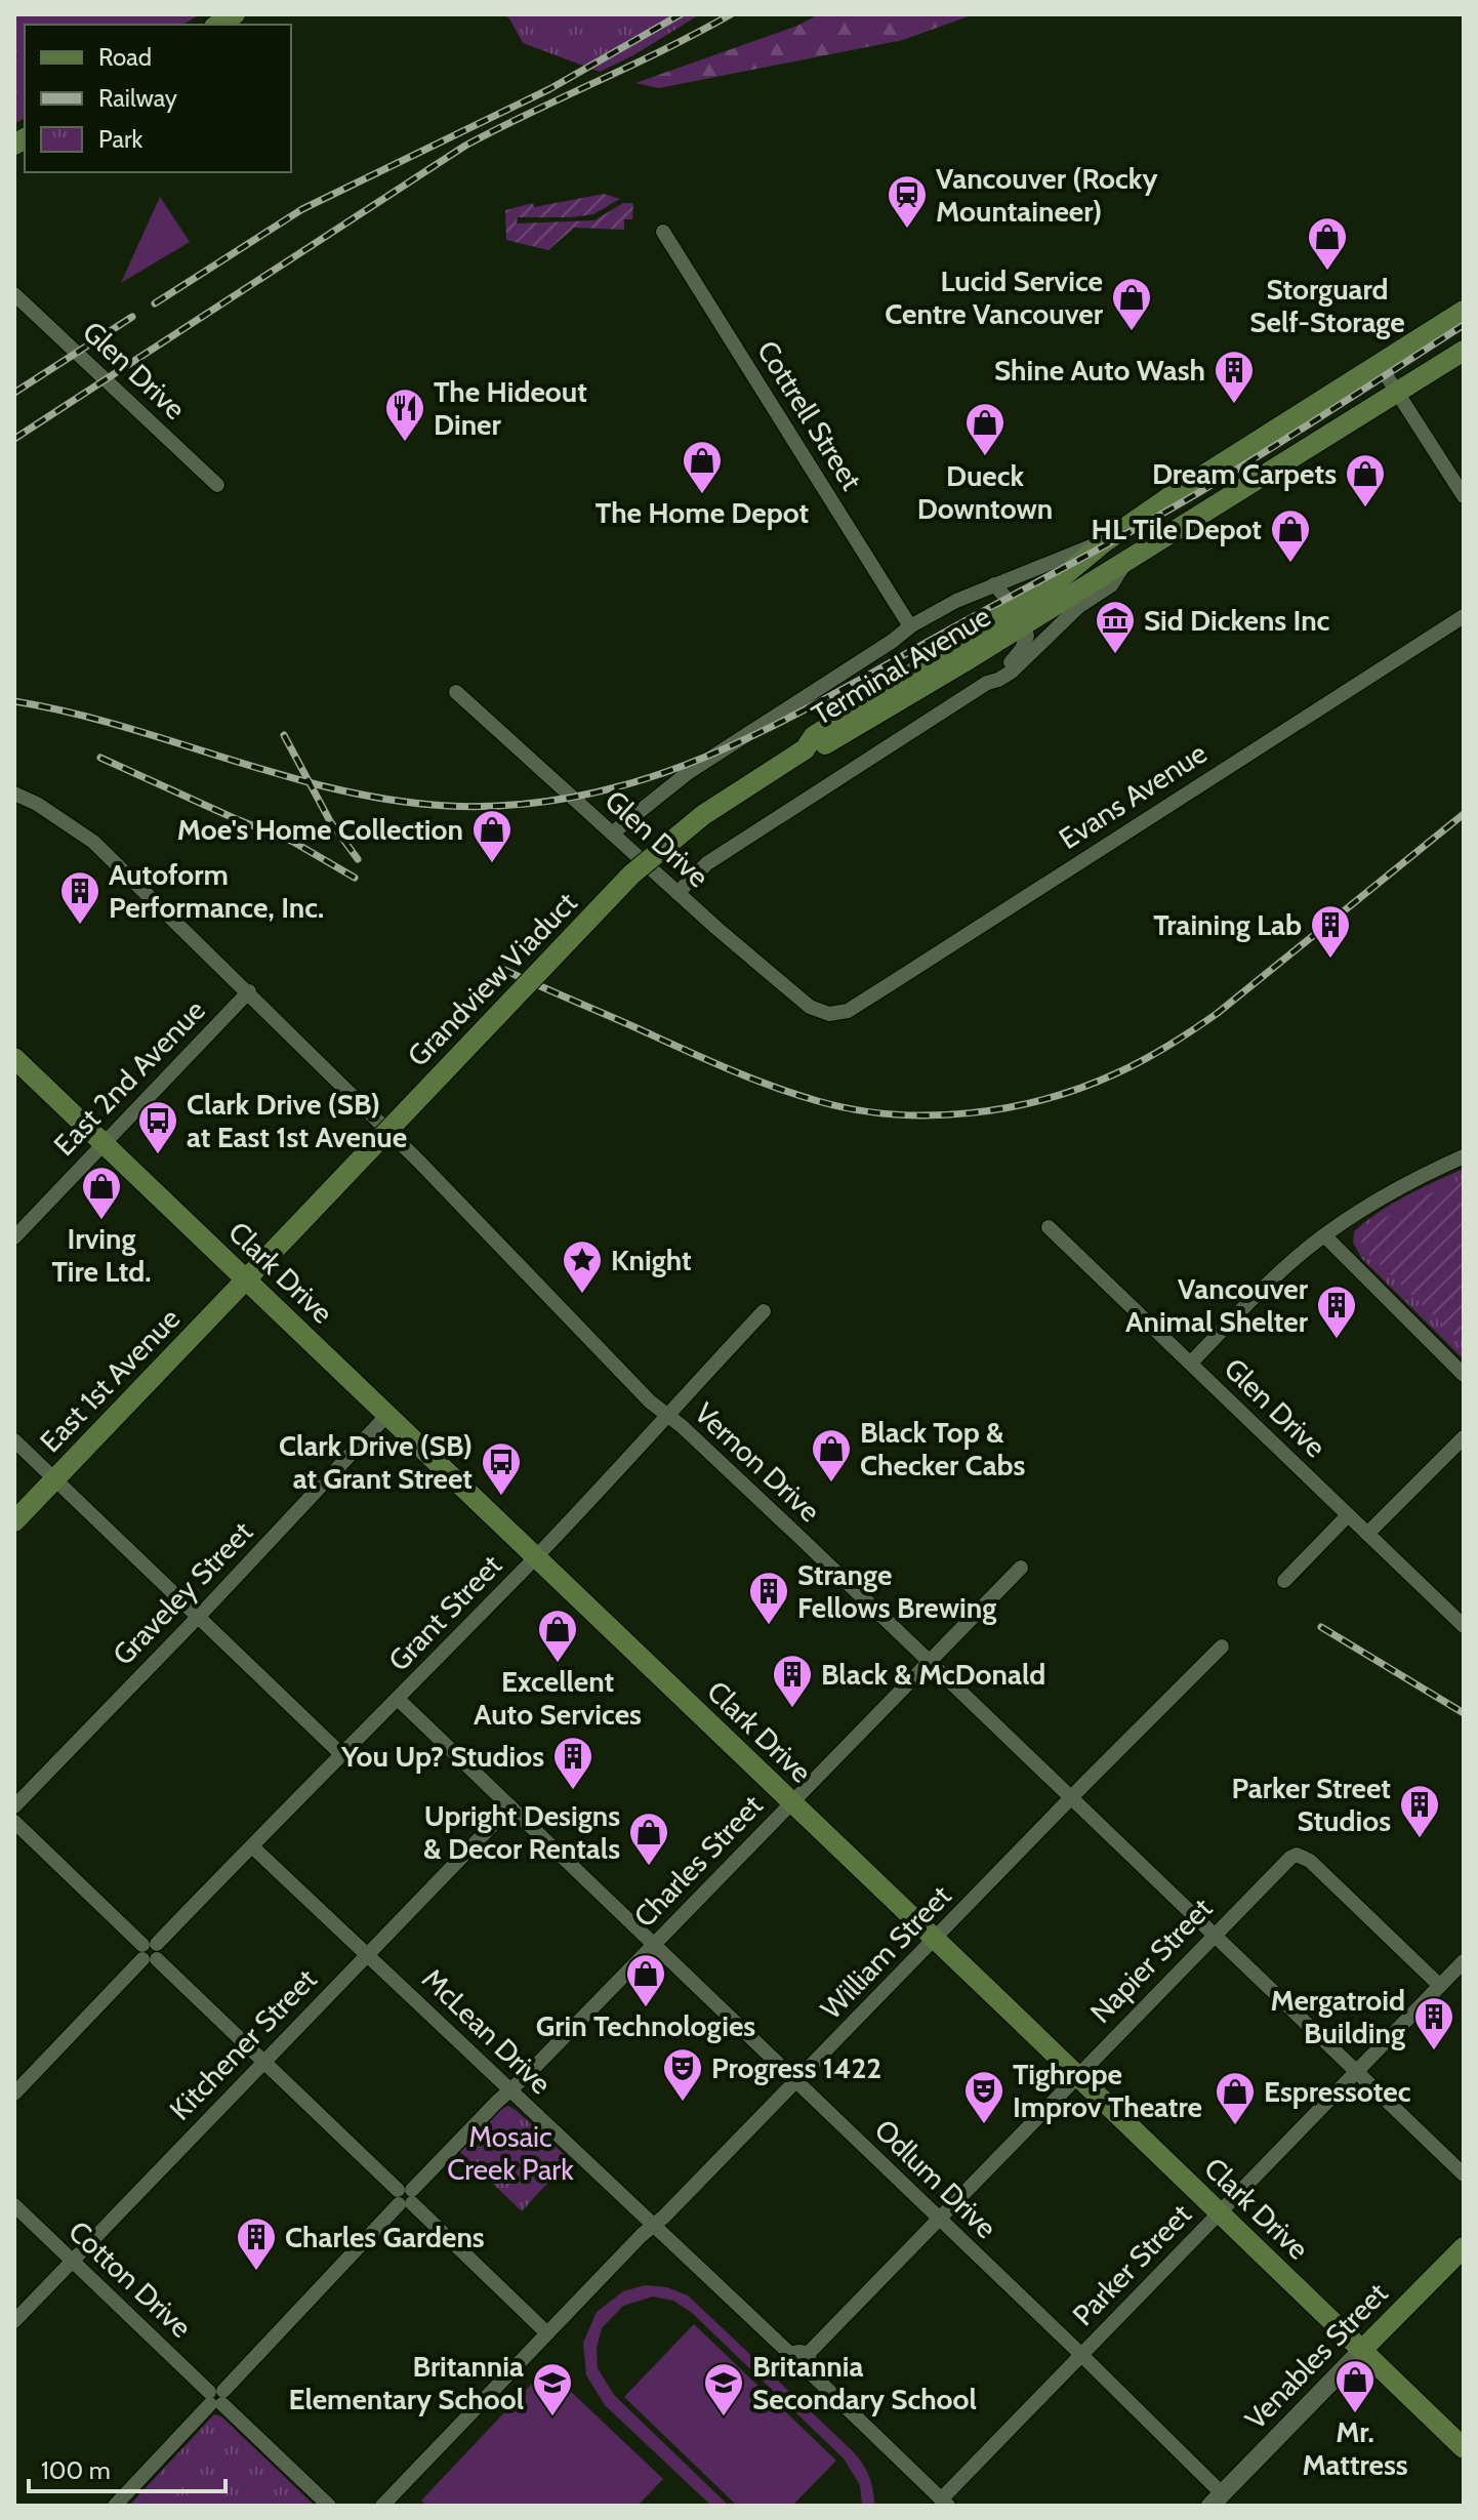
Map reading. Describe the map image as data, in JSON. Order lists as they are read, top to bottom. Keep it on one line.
{"streets":{"main road":["Terminal Avenue","Grandview Viaduct","Clark Drive","East 1st Avenue","Venables Street"],"street":["Glen Drive","Cottrell Street","Evans Avenue","East 2nd Avenue","Vernon Drive","Graveley Street","Grant Street","Charles Street","William Street","Napier Street","McLean Drive","Kitchener Street","Odlum Drive","Parker Street","Cotton Drive"]},"crossings":[["Glen Drive","Terminal Avenue"],["Glen Drive","Evans Avenue"],["Cottrell Street","Terminal Avenue"],["Terminal Avenue","Grandview Viaduct"],["Grandview Viaduct","Clark Drive"],["Grandview Viaduct","East 1st Avenue"],["East 2nd Avenue","Clark Drive"],["East 2nd Avenue","Vernon Drive"],["Clark Drive","East 1st Avenue"],["Clark Drive","Graveley Street"],["Clark Drive","Grant Street"],["Clark Drive","Charles Street"],["Clark Drive","William Street"],["Clark Drive","Napier Street"],["Clark Drive","Parker Street"],["Clark Drive","Venables Street"],["Vernon Drive","Grant Street"],["Vernon Drive","Charles Street"],["Vernon Drive","William Street"],["Vernon Drive","Napier Street"],["Vernon Drive","Parker Street"],["Grant Street","McLean Drive"],["Grant Street","Odlum Drive"],["Charles Street","McLean Drive"],["Charles Street","Odlum Drive"],["Charles Street","Cotton Drive"],["William Street","McLean Drive"],["William Street","Odlum Drive"],["Napier Street","McLean Drive"],["Napier Street","Odlum Drive"],["Napier Street","Parker Street"],["McLean Drive","Kitchener Street"],["McLean Drive","Parker Street"],["Kitchener Street","Odlum Drive"],["Kitchener Street","Cotton Drive"],["Odlum Drive","Parker Street"],["Odlum Drive","Venables Street"]],"parks":["Mosaic Creek Park"],"places":{"station":["Vancouver (Rocky Mountaineer)"],"shop":["Storguard Self-Storage","Lucid Service Centre Vancouver","Dueck Downtown","The Home Depot","Dream Carpets","HL Tile Depot","Moe's Home Collection","Irving Tire Ltd.","Black Top & Checker Cabs","Excellent Auto Services","Upright Designs & Decor Rentals","Grin Technologies","Espressotec","Mr. Mattress"],"building":["Shine Auto Wash","Autoform Performance, Inc.","Training Lab","Vancouver Animal Shelter","Strange Fellows Brewing","Black & McDonald","You Up? Studios","Parker Street Studios","Mergatroid Building","Charles Gardens"],"restaurant":["The Hideout Diner"],"museum":["Sid Dickens Inc"],"bus stop":["Clark Drive (SB) at East 1st Avenue","Clark Drive (SB) at Grant Street"],"place":["Knight"],"theatre":["Progress 1422","Tighrope Improv Theatre"],"school or university":["Britannia Elementary School","Britannia Secondary School"]},"legend":["Road","Railway","Park"],"scale_bar":"100 m"}
